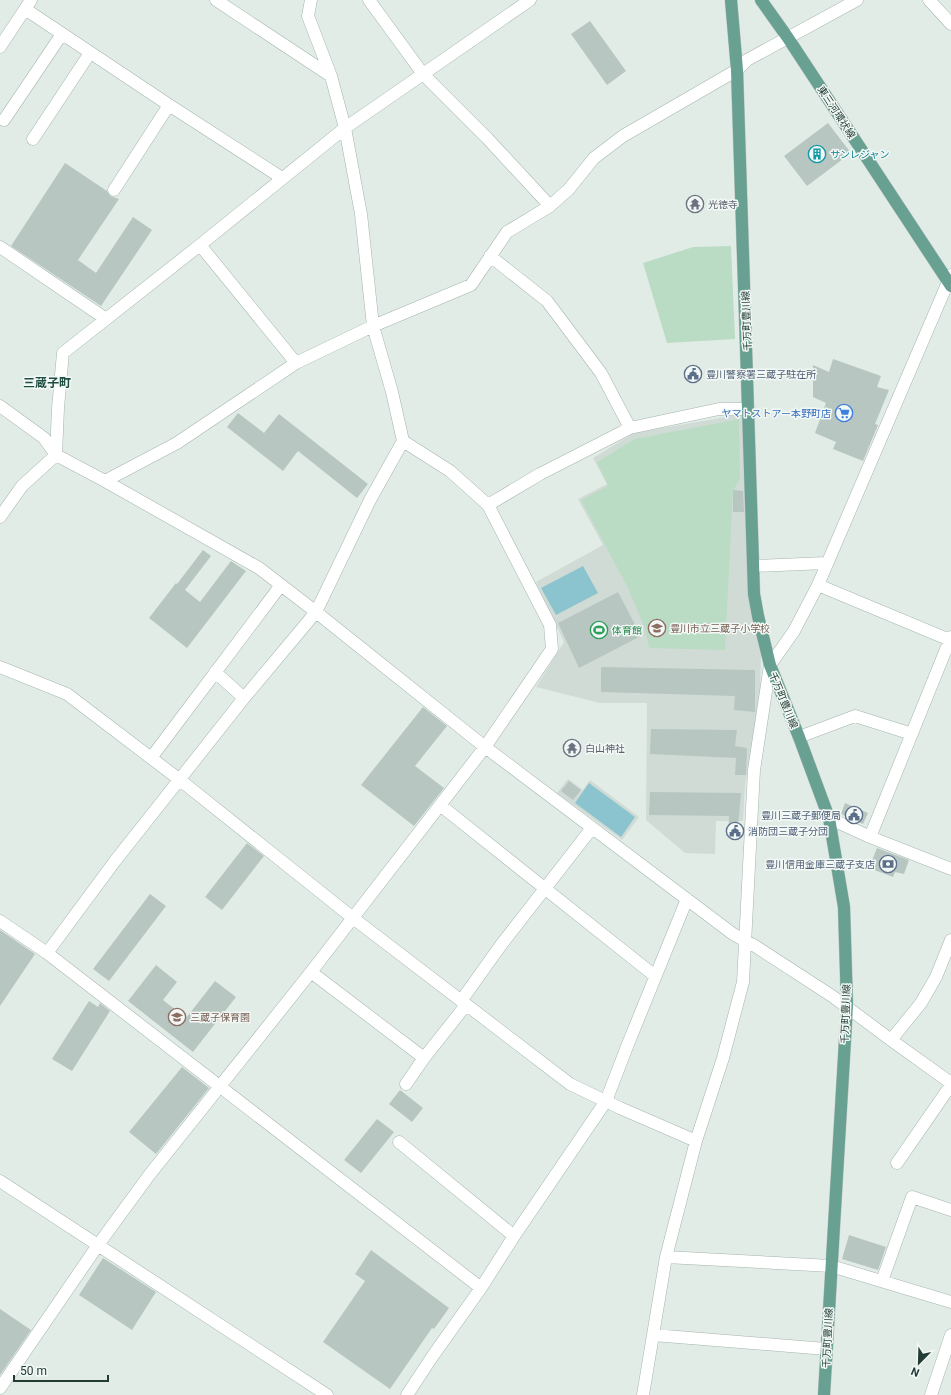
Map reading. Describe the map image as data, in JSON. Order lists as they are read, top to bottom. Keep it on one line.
{"streets":{"main road":["東三河環状線","千万町豊川線"]},"districts":["三蔵子町"],"places":{"building":["サンレジャン"],"temple":["光徳寺","白山神社"],"public building":["豊川警察署三蔵子駐在所","豊川三蔵子郵便局","消防団三蔵子分団"],"supermarket":["ヤマトストアー本野町店"],"school or university":["豊川市立三蔵子小学校","三蔵子保育園"],"sports":["体育館"],"bank":["豊川信用金庫三蔵子支店"]},"scale_bar":"50 m","north":"bottom left"}
